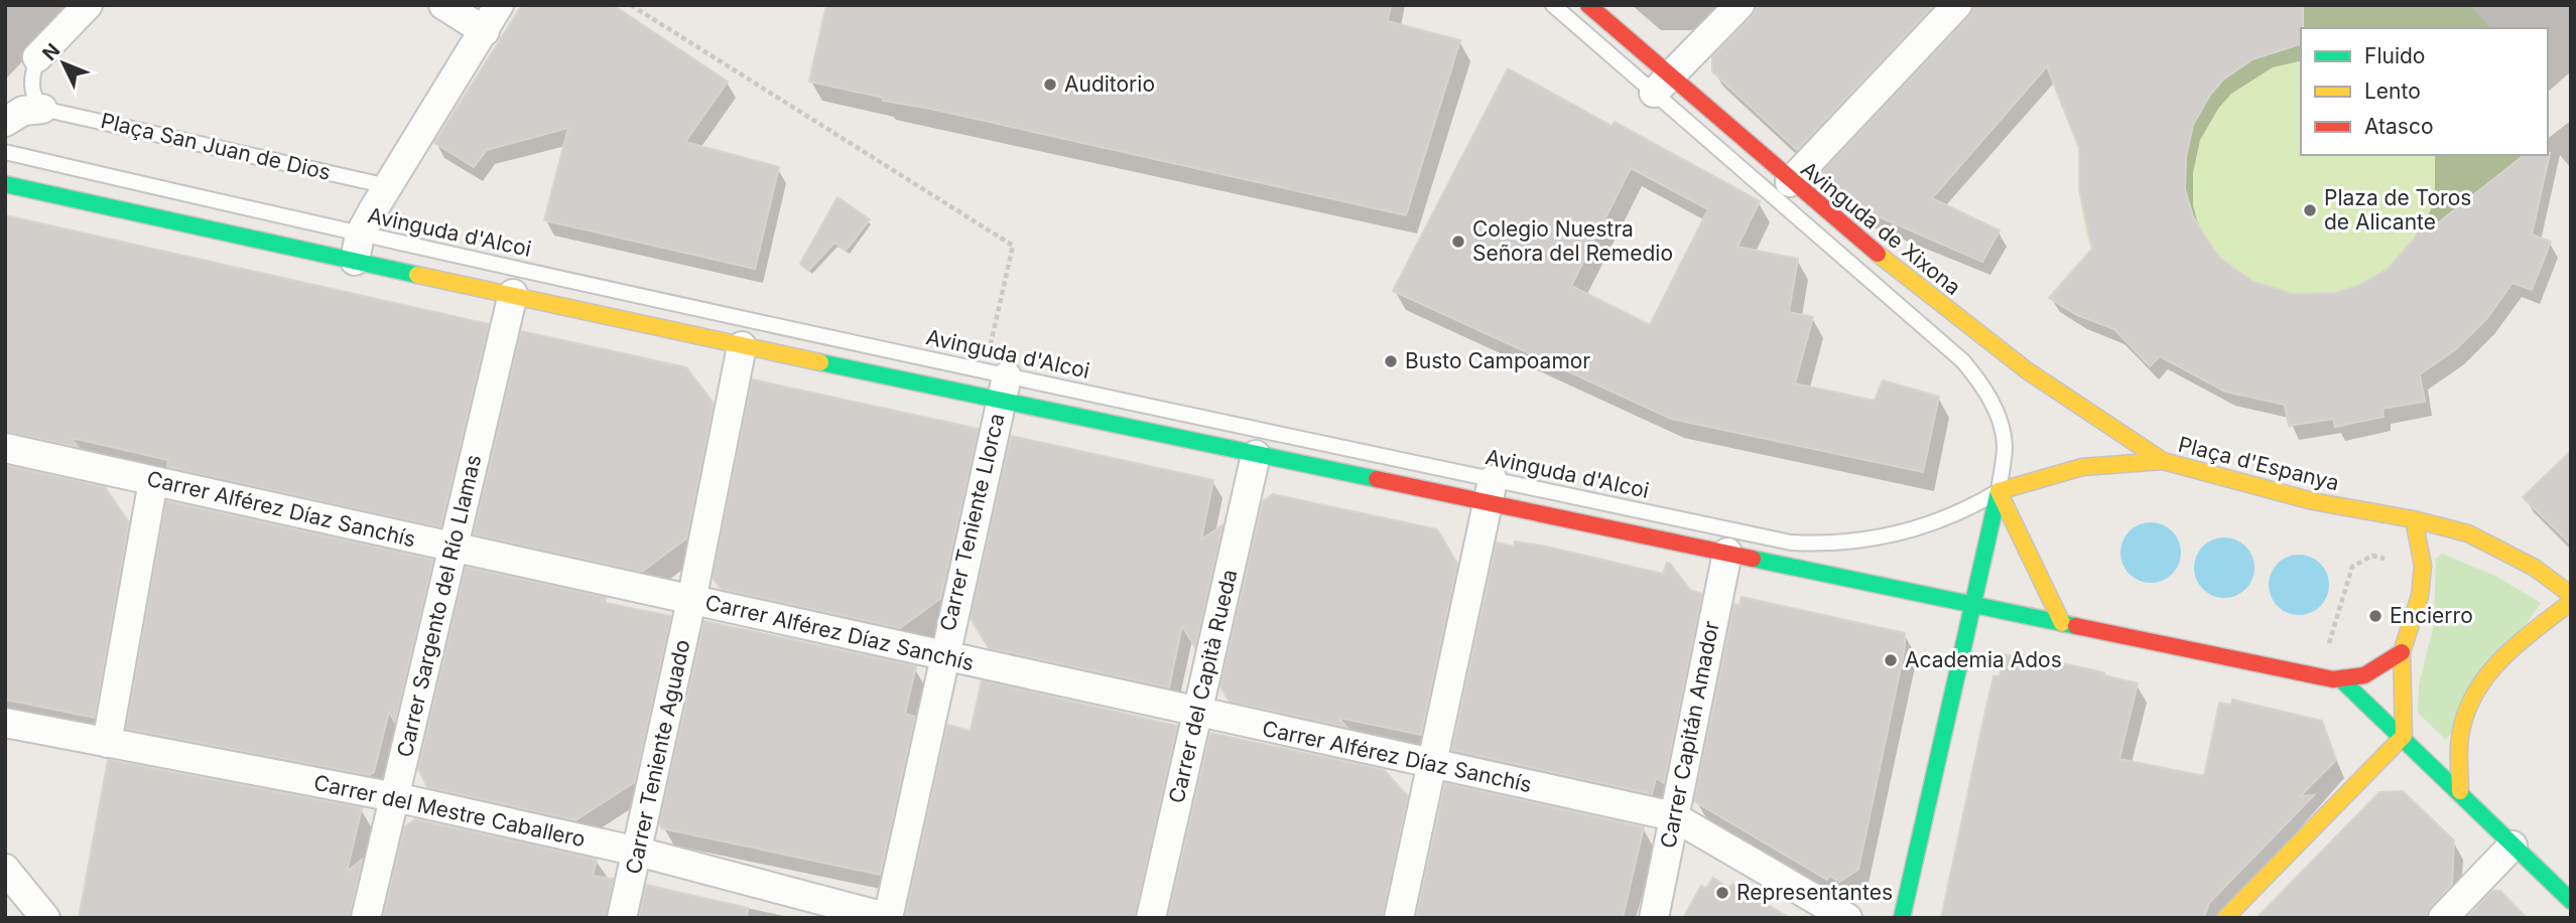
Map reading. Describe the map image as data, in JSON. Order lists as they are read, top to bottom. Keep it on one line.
{"streets":{"main road":["Avinguda de Xixona","Avinguda d'Alcoi","Plaça d'Espanya"],"street":["Plaça San Juan de Dios","Carrer Alférez Díaz Sanchís","Carrer Teniente Llorca","Carrer Sargento del Río Llamas","Carrer del Capità Rueda","Carrer Capitán Amador","Carrer Teniente Aguado","Carrer del Mestre Caballero"]},"crossings":[["Avinguda de Xixona","Avinguda d'Alcoi"],["Avinguda de Xixona","Plaça d'Espanya"],["Avinguda d'Alcoi","Plaça d'Espanya"],["Avinguda d'Alcoi","Carrer Teniente Llorca"],["Avinguda d'Alcoi","Carrer Sargento del Río Llamas"],["Avinguda d'Alcoi","Carrer del Capità Rueda"],["Avinguda d'Alcoi","Carrer Capitán Amador"],["Avinguda d'Alcoi","Carrer Teniente Aguado"],["Carrer Alférez Díaz Sanchís","Carrer Teniente Llorca"],["Carrer Alférez Díaz Sanchís","Carrer Sargento del Río Llamas"],["Carrer Alférez Díaz Sanchís","Carrer del Capità Rueda"],["Carrer Alférez Díaz Sanchís","Carrer Capitán Amador"],["Carrer Alférez Díaz Sanchís","Carrer Teniente Aguado"],["Carrer Teniente Llorca","Carrer del Mestre Caballero"],["Carrer Sargento del Río Llamas","Carrer del Mestre Caballero"],["Carrer Teniente Aguado","Carrer del Mestre Caballero"]],"places":["Auditorio","Plaza de Toros de Alicante","Colegio Nuestra Señora del Remedio","Busto Campoamor","Encierro","Academia Ados","Representantes"],"legend":["Fluido","Lento","Atasco"],"north":"top left"}
